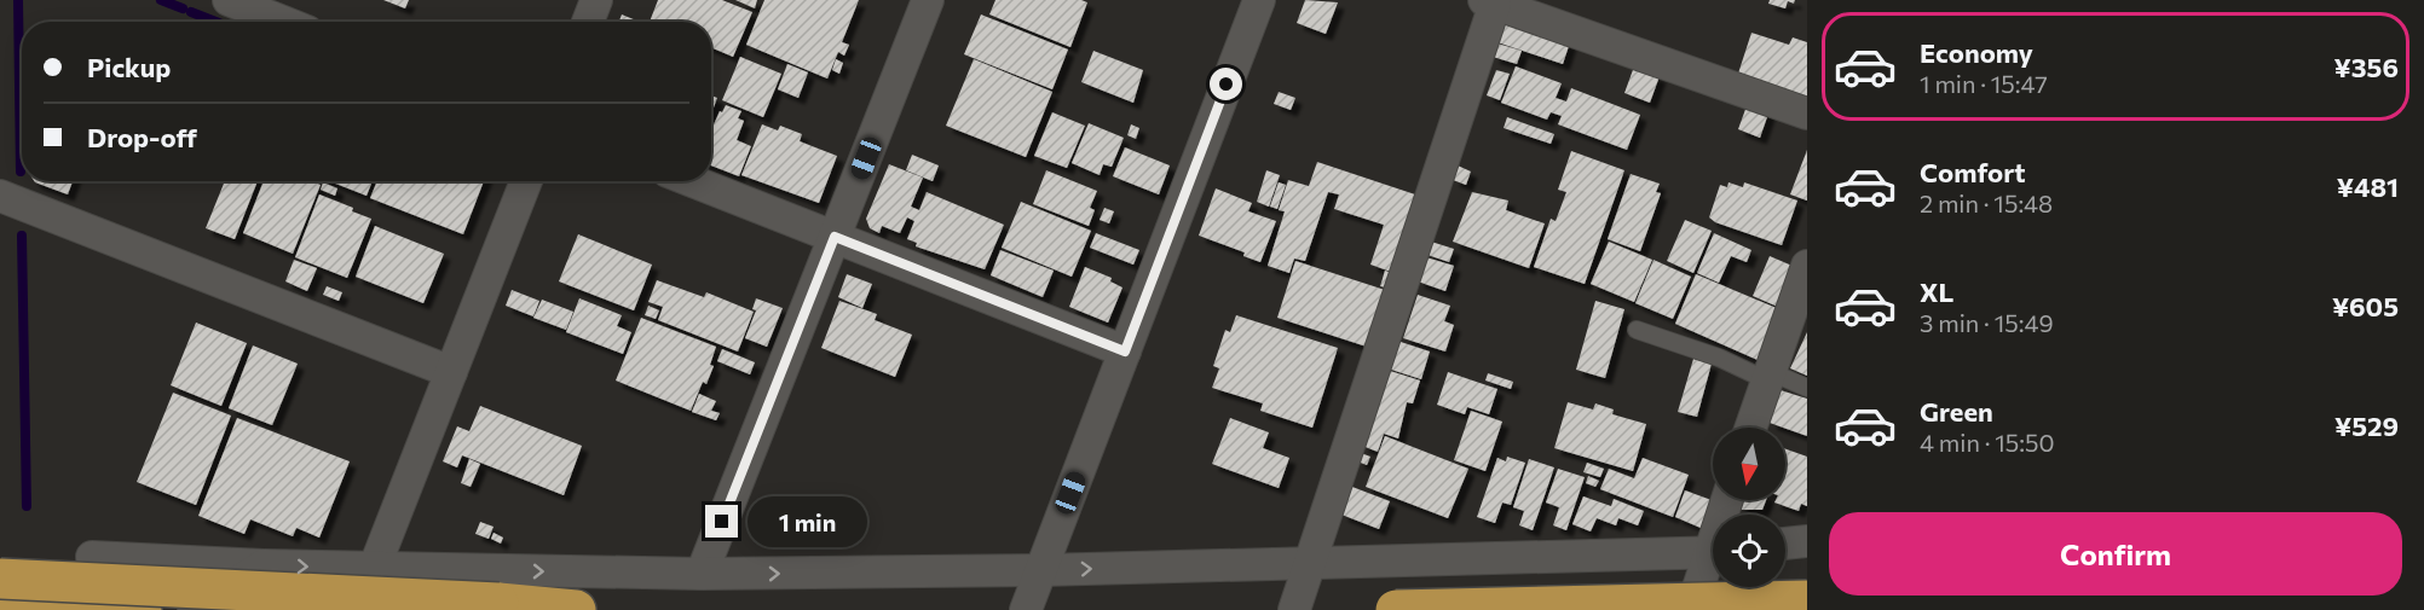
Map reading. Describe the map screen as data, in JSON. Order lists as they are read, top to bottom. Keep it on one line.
{"north":"bottom","page":{"list":[{"name":"Economy","note":"1 min · 15:47","value":"¥356"},{"name":"Comfort","note":"2 min · 15:48","value":"¥481"},{"name":"XL","note":"3 min · 15:49","value":"¥605"},{"name":"Green","note":"4 min · 15:50","value":"¥529"}],"banner":["Pickup","Drop-off"],"bubble":"1 min","buttons":"Confirm"}}
